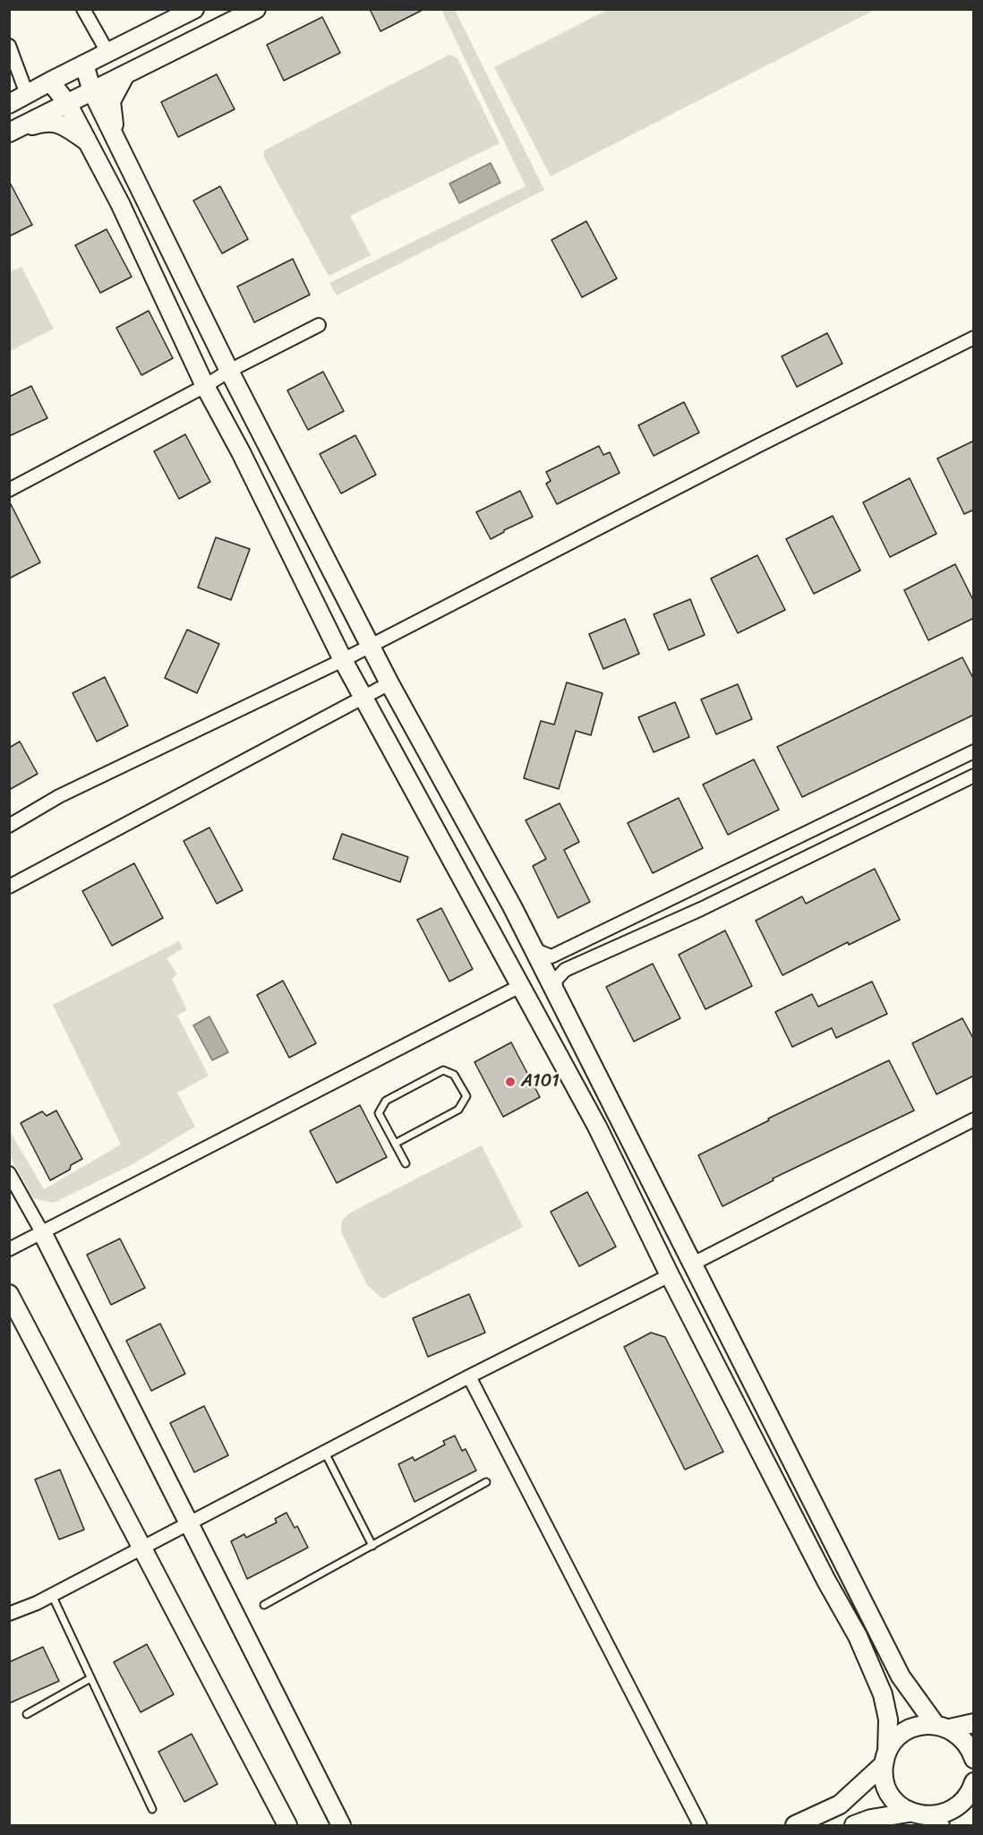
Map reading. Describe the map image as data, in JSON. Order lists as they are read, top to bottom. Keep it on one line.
{"places":["A101"]}
